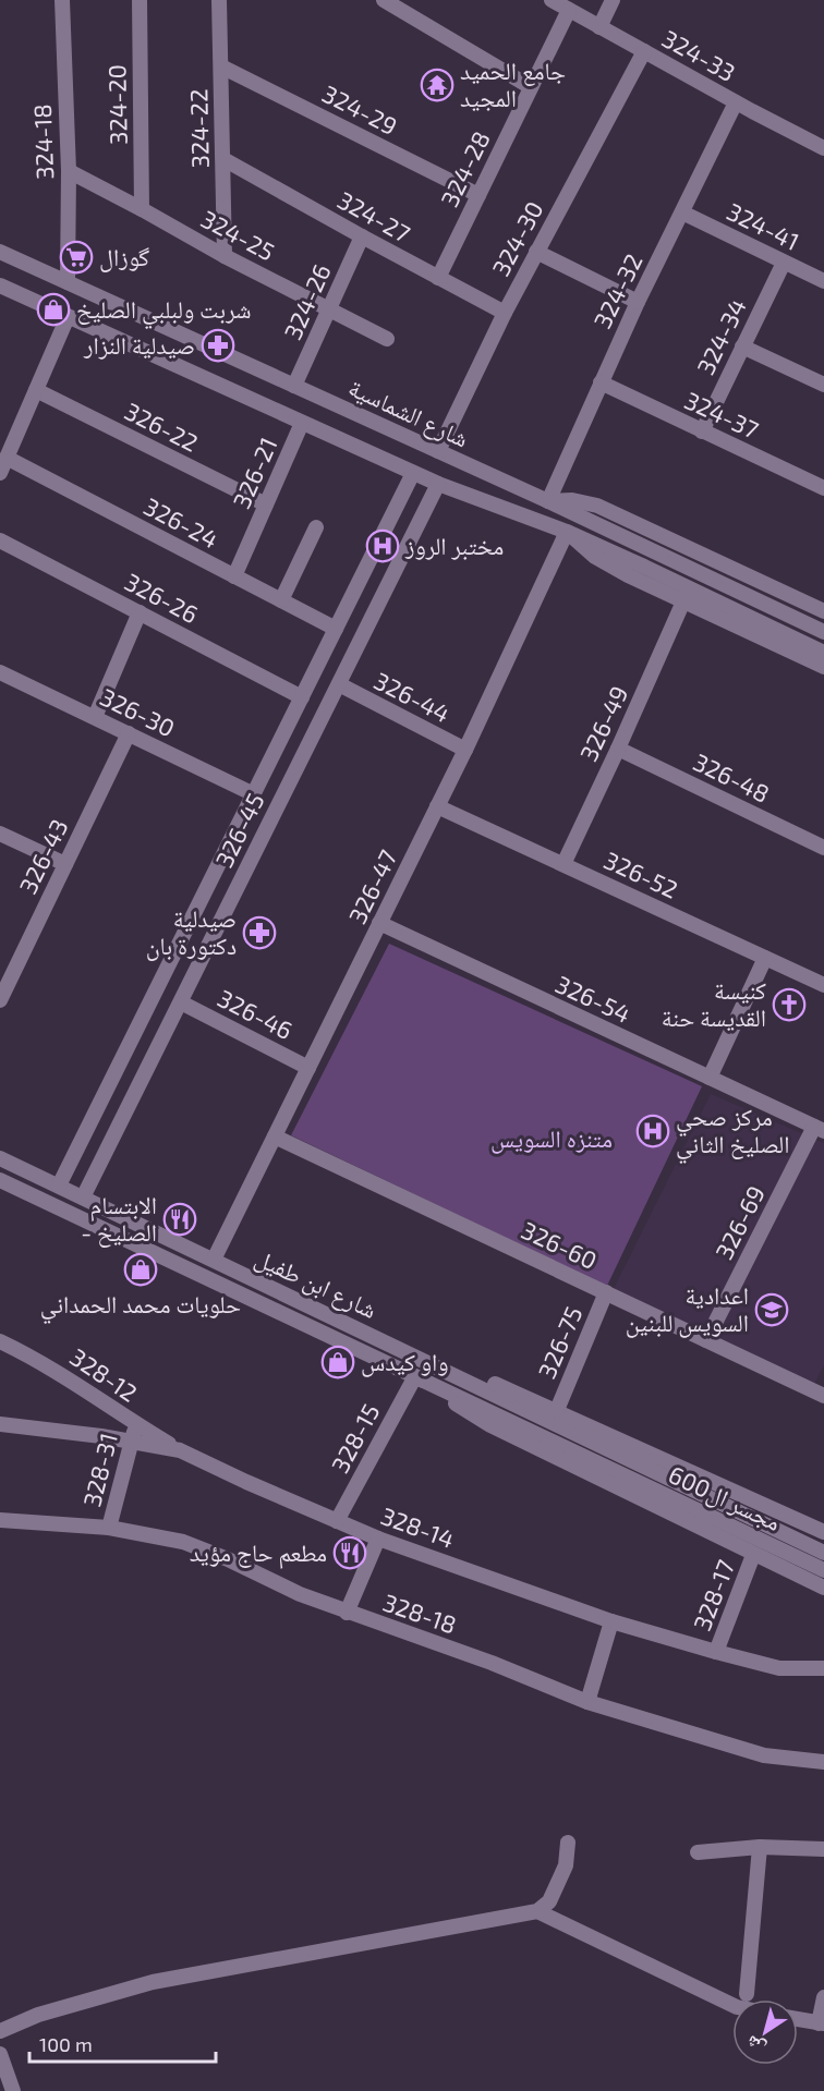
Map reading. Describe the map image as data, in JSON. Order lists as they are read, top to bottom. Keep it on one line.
{"streets":{"street":["324-33","324-20","324-29","324-22","324-18","324-28","324-27","324-41","324-25","324-30","324-32","324-26","324-34","شارع الشماسية","324-37","326-22","326-21","326-24","326-26","326-44","326-30","326-49","326-48","326-45","326-43","326-52","326-47","326-54","326-46","326-69","326-60","شارع ابن طفيل","326-75","328-12","328-15","328-31","مجسر ال600","328-14","328-17","328-18"]},"crossings":[["324-33","324-28"],["324-33","324-30"],["324-33","324-32"],["324-20","324-25"],["324-29","324-22"],["324-29","324-28"],["324-22","324-27"],["324-22","324-25"],["324-18","324-25"],["324-18","شارع الشماسية"],["324-28","324-27"],["324-27","324-30"],["324-27","324-26"],["324-41","324-32"],["324-41","324-34"],["324-25","324-26"],["324-30","شارع الشماسية"],["324-32","شارع الشماسية"],["324-32","324-37"],["324-26","شارع الشماسية"],["324-34","324-37"],["326-22","326-21"],["326-21","326-24"],["326-24","326-45"],["326-26","326-45"],["326-44","326-45"],["326-44","326-47"],["326-30","326-45"],["326-30","326-43"],["326-49","326-48"],["326-49","326-52"],["326-45","326-46"],["326-45","شارع ابن طفيل"],["326-52","326-47"],["326-47","326-54"],["326-47","326-46"],["326-47","326-60"],["326-47","شارع ابن طفيل"],["326-54","326-69"],["326-69","326-60"],["326-60","326-75"],["شارع ابن طفيل","328-15"],["شارع ابن طفيل","مجسر ال600"],["328-12","328-31"],["328-12","328-14"],["328-15","328-14"],["328-31","328-14"],["328-31","328-18"],["328-14","328-17"]],"parks":["متنزه السويس"],"places":{"temple":["جامع الحميد المجيد"],"supermarket":["گوزال"],"shop":["شربت ولبلبي الصليخ","حلويات محمد الحمداني","واو كيدس"],"pharmacy":["صيدلية النزار","صيدلية دكتورة بان"],"hospital":["مختبر الروز","مركز صحي الصليخ الثاني"],"church":["كنيسة القديسة حنة"],"restaurant":["الابتسام - الصليخ","مطعم حاج مؤيد"],"school or university":["اعدادية السويس للبنين"]},"scale_bar":"100 m","north":"bottom left"}
